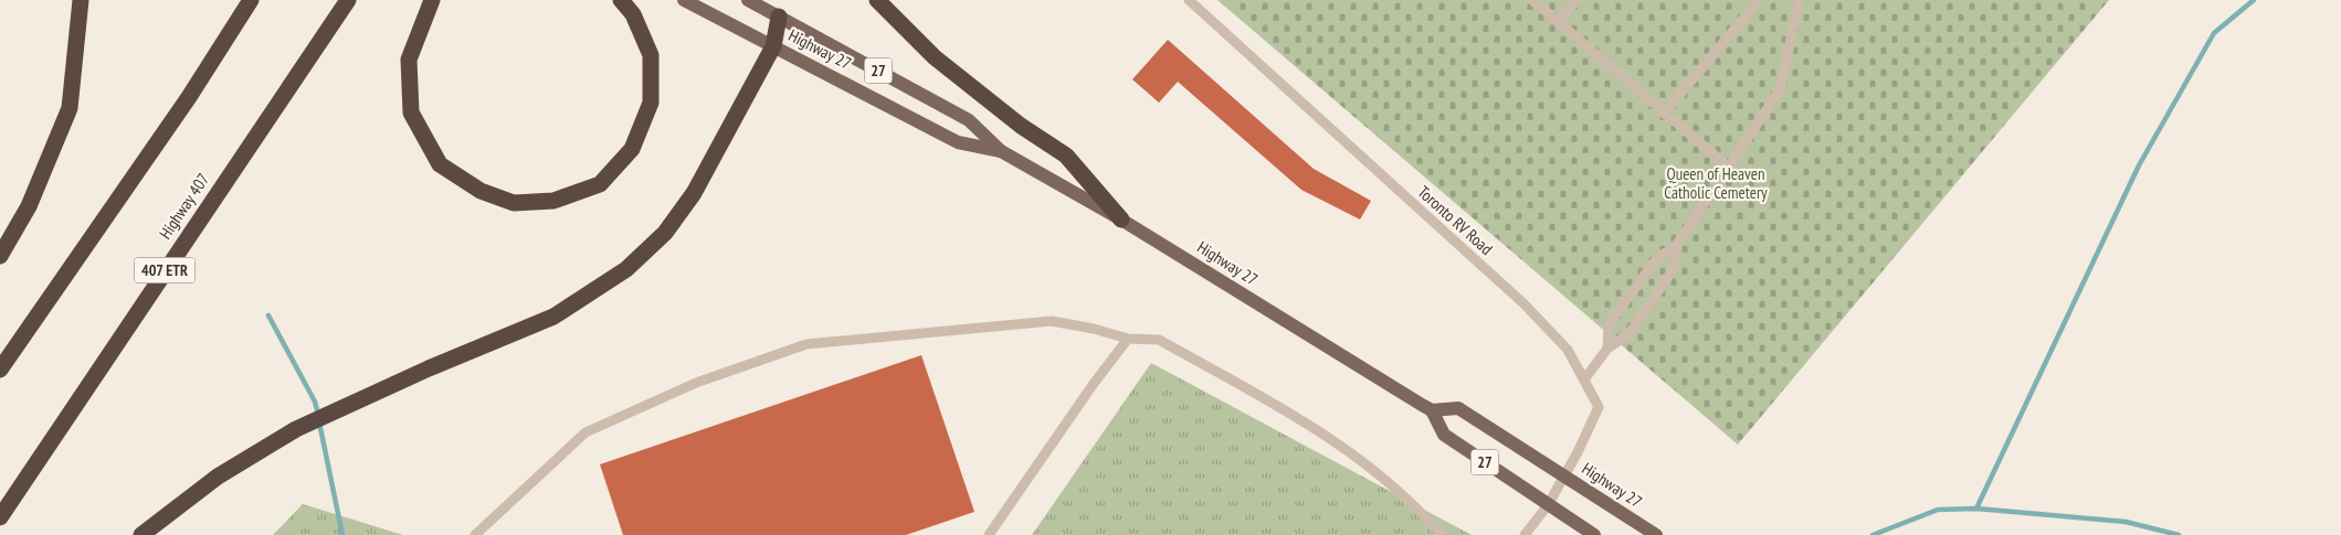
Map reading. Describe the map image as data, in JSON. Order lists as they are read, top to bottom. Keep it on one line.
{"streets":{"highway":["Highway 407","407 ETR"],"main road":["Highway 27","27"],"lane":["Toronto RV Road"]},"crossings":[["Highway 27","27"],["Highway 27","Toronto RV Road"],["27","Toronto RV Road"]],"parks":["Queen of Heaven Catholic Cemetery"]}
